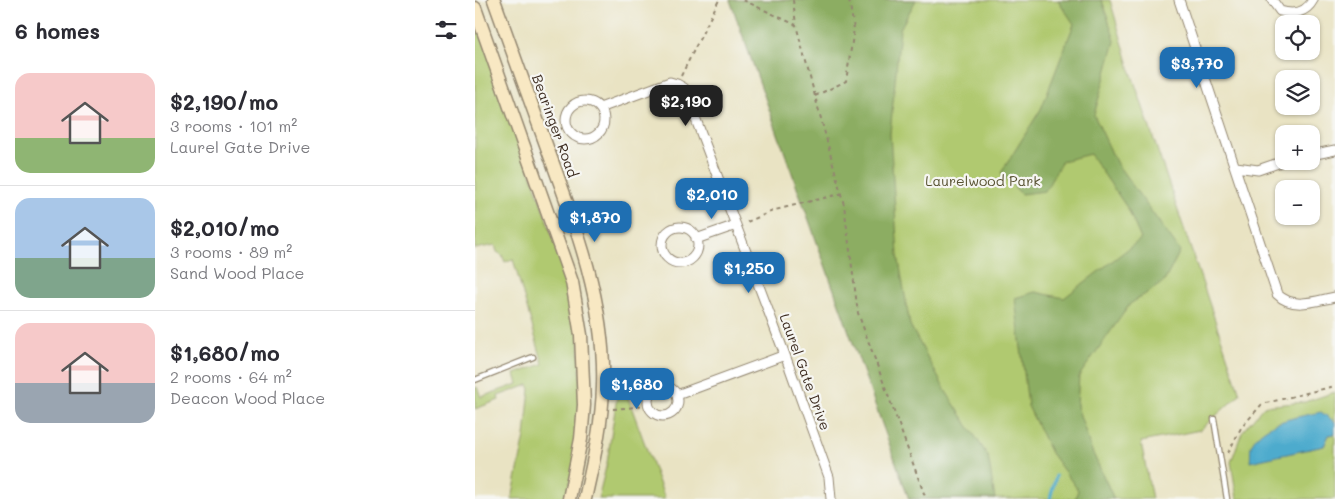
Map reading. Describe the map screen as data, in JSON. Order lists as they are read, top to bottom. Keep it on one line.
{"streets":{"main road":["Bearinger Road"],"street":["Laurel Gate Drive"]},"parks":["Laurelwood Park"],"page":{"heading":"6 homes","map_buttons":["+","−"],"price":["$3,770","$2,190","$2,010","$1,870","$1,250","$1,680"],"list":[{"name":"$2,190/mo","note":"3 rooms · 101 m² · Laurel Gate Drive"},{"name":"$2,010/mo","note":"3 rooms · 89 m² · Sand Wood Place"},{"name":"$1,680/mo","note":"2 rooms · 64 m² · Deacon Wood Place"}]}}
